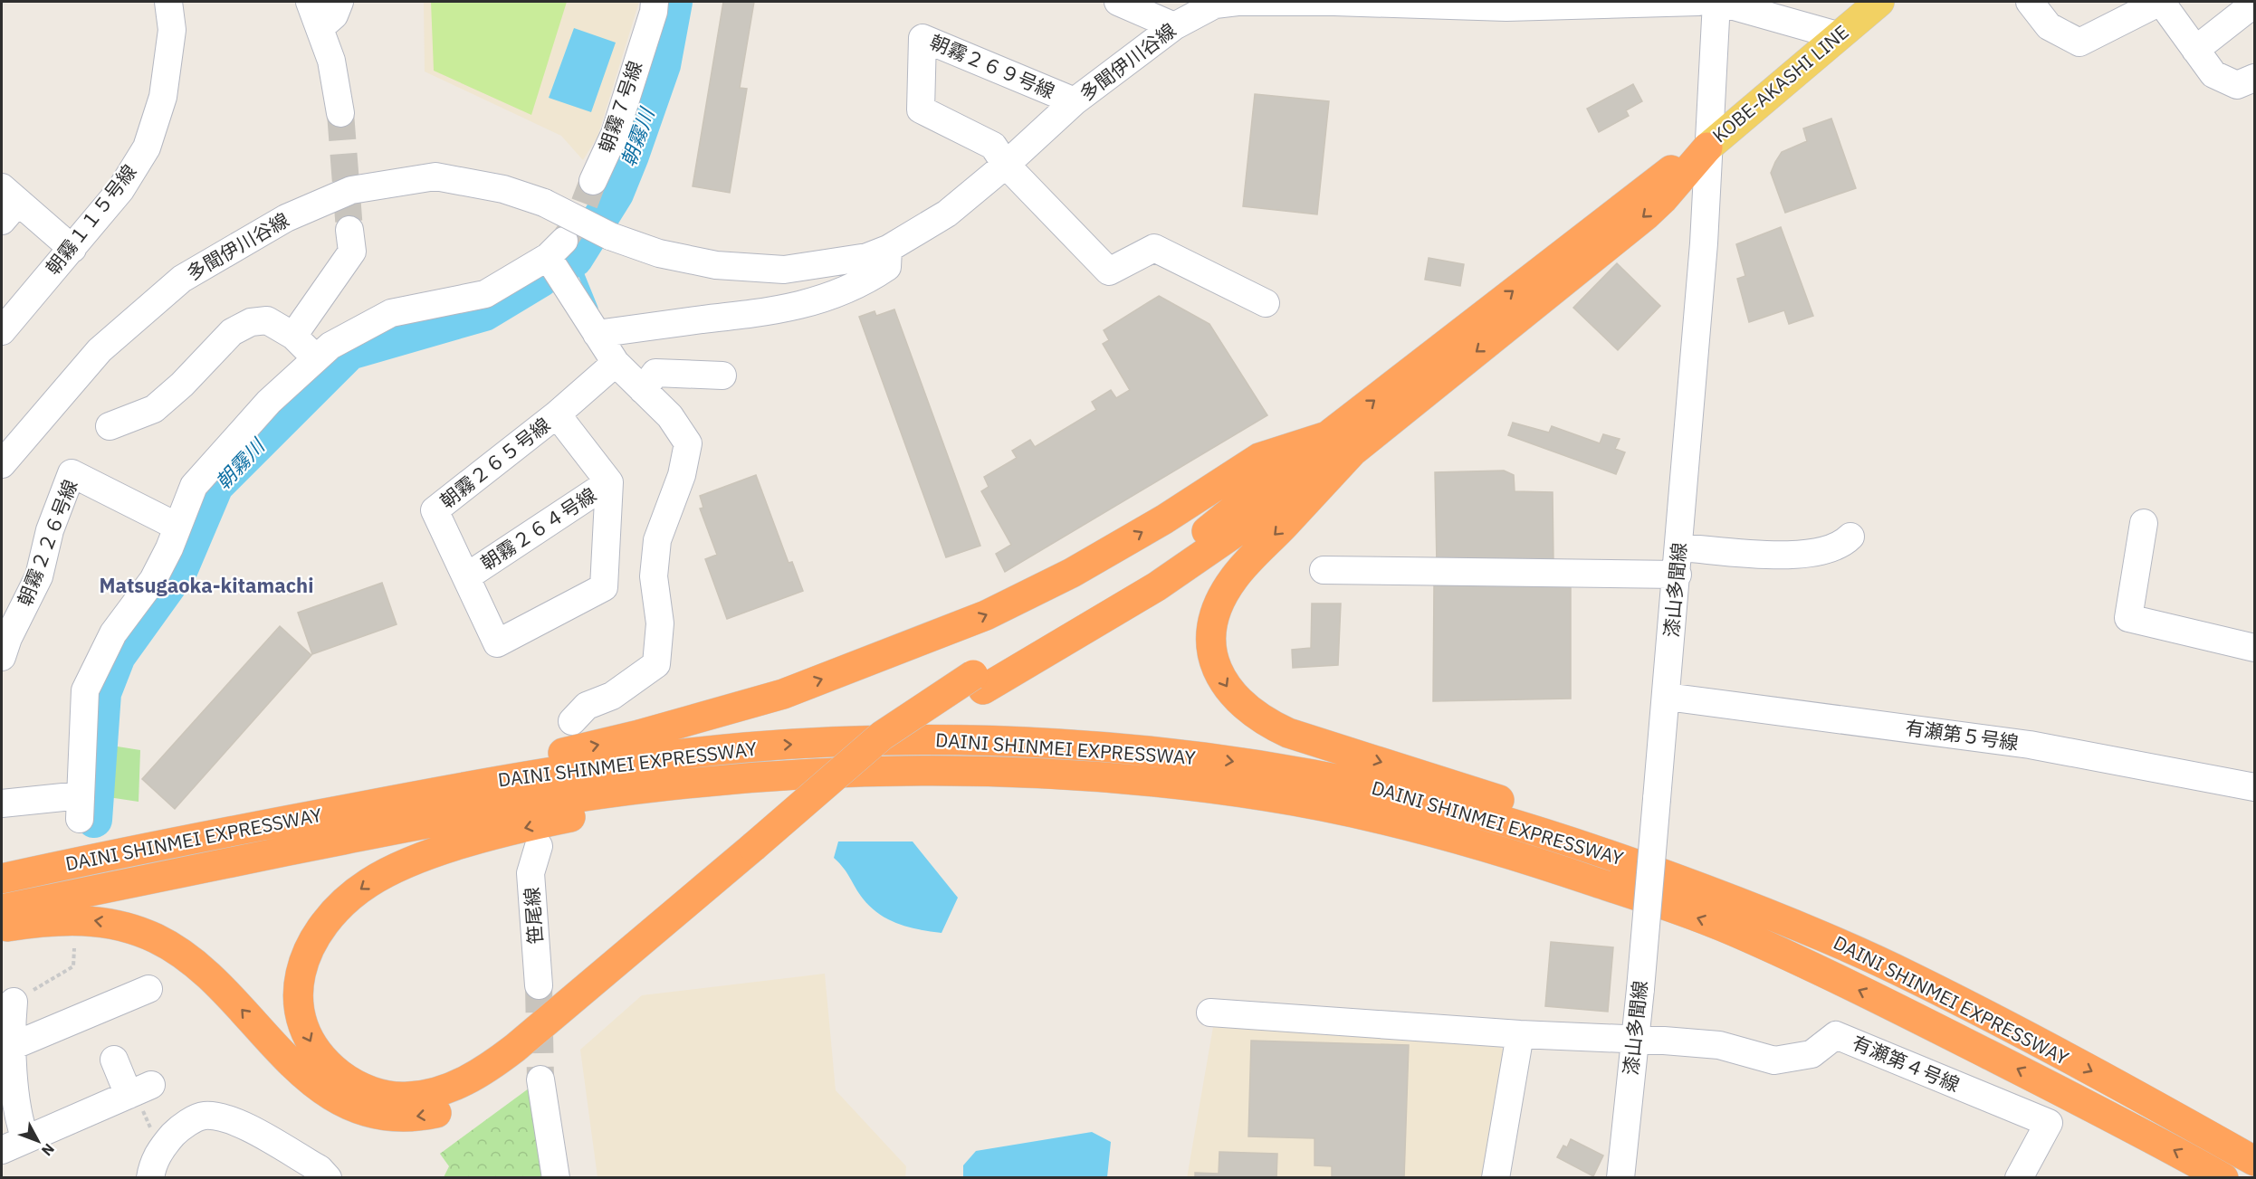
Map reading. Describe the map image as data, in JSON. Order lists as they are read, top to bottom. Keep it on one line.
{"streets":{"highway":["DAINI SHINMEI EXPRESSWAY"],"main road":["KOBE-AKASHI LINE"],"street":["多聞伊川谷線","朝霧２６９号線","朝霧７号線","朝霧１１５号線","朝霧２６５号線","朝霧２６４号線","朝霧２２６号線","漆山多聞線","有瀬第５号線","笹尾線","有瀬第４号線"]},"crossings":[["多聞伊川谷線","朝霧２６９号線"],["KOBE-AKASHI LINE","漆山多聞線"],["朝霧２６５号線","朝霧２６４号線"],["漆山多聞線","有瀬第５号線"],["漆山多聞線","有瀬第４号線"]],"districts":["Matsugaoka-kitamachi"],"water":["朝霧川"],"north":"bottom right"}
